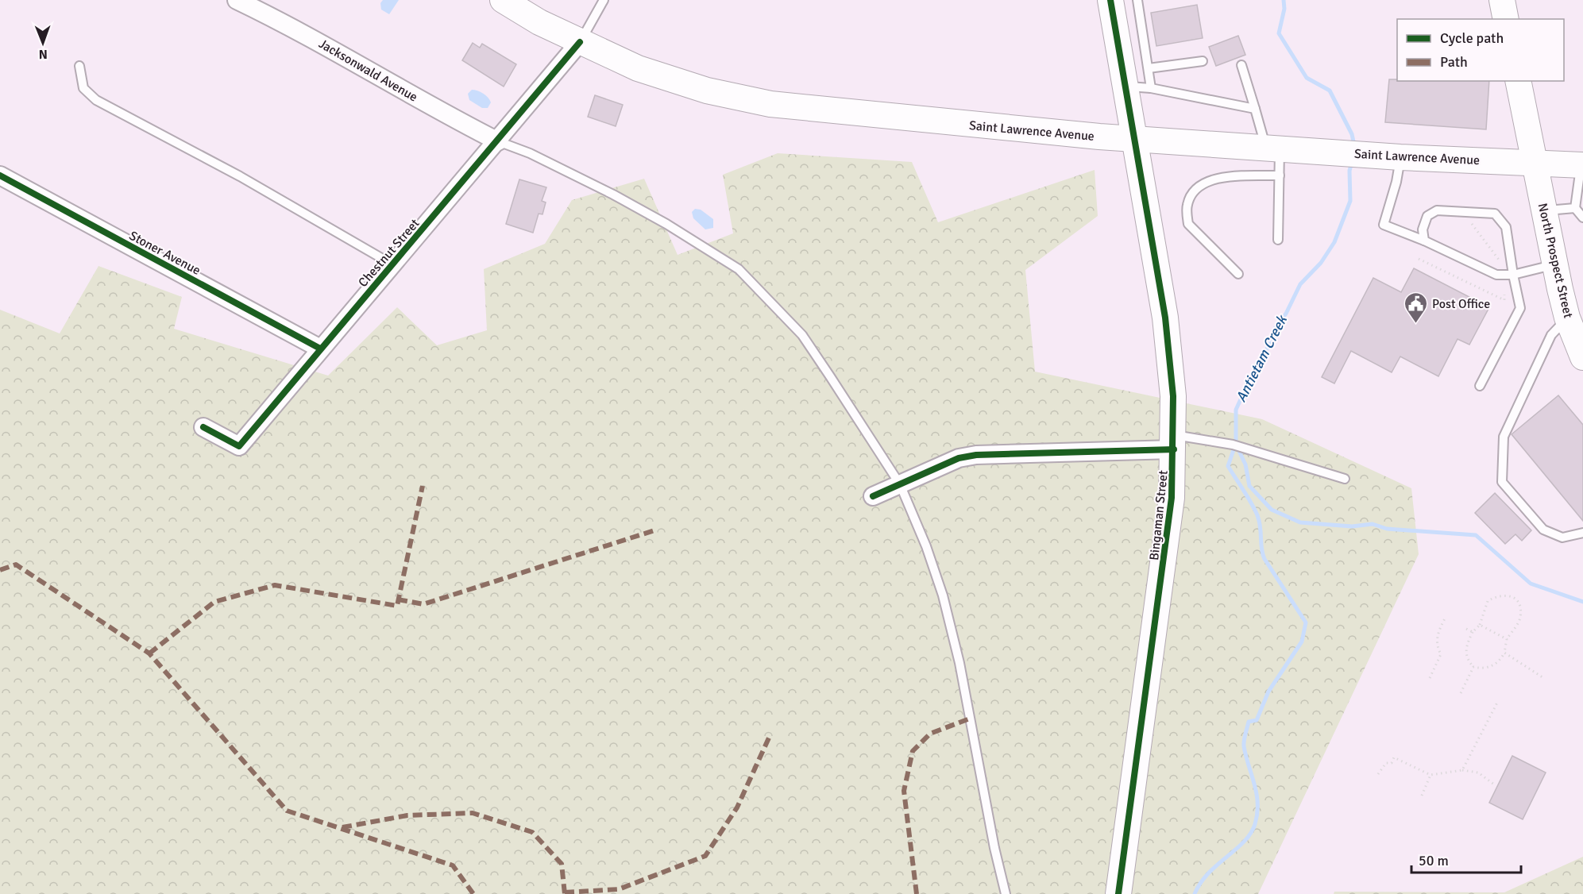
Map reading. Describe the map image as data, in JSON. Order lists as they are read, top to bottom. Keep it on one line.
{"streets":{"street":["Jacksonwald Avenue","Saint Lawrence Avenue","Stoner Avenue","Chestnut Street","North Prospect Street","Bingaman Street"]},"crossings":[["Jacksonwald Avenue","Chestnut Street"],["Saint Lawrence Avenue","Chestnut Street"],["Saint Lawrence Avenue","North Prospect Street"],["Saint Lawrence Avenue","Bingaman Street"],["Stoner Avenue","Chestnut Street"]],"water":["Antietam Creek"],"places":{"public building":["Post Office"]},"legend":["Cycle path","Path"],"scale_bar":"50 m","north":"bottom"}
